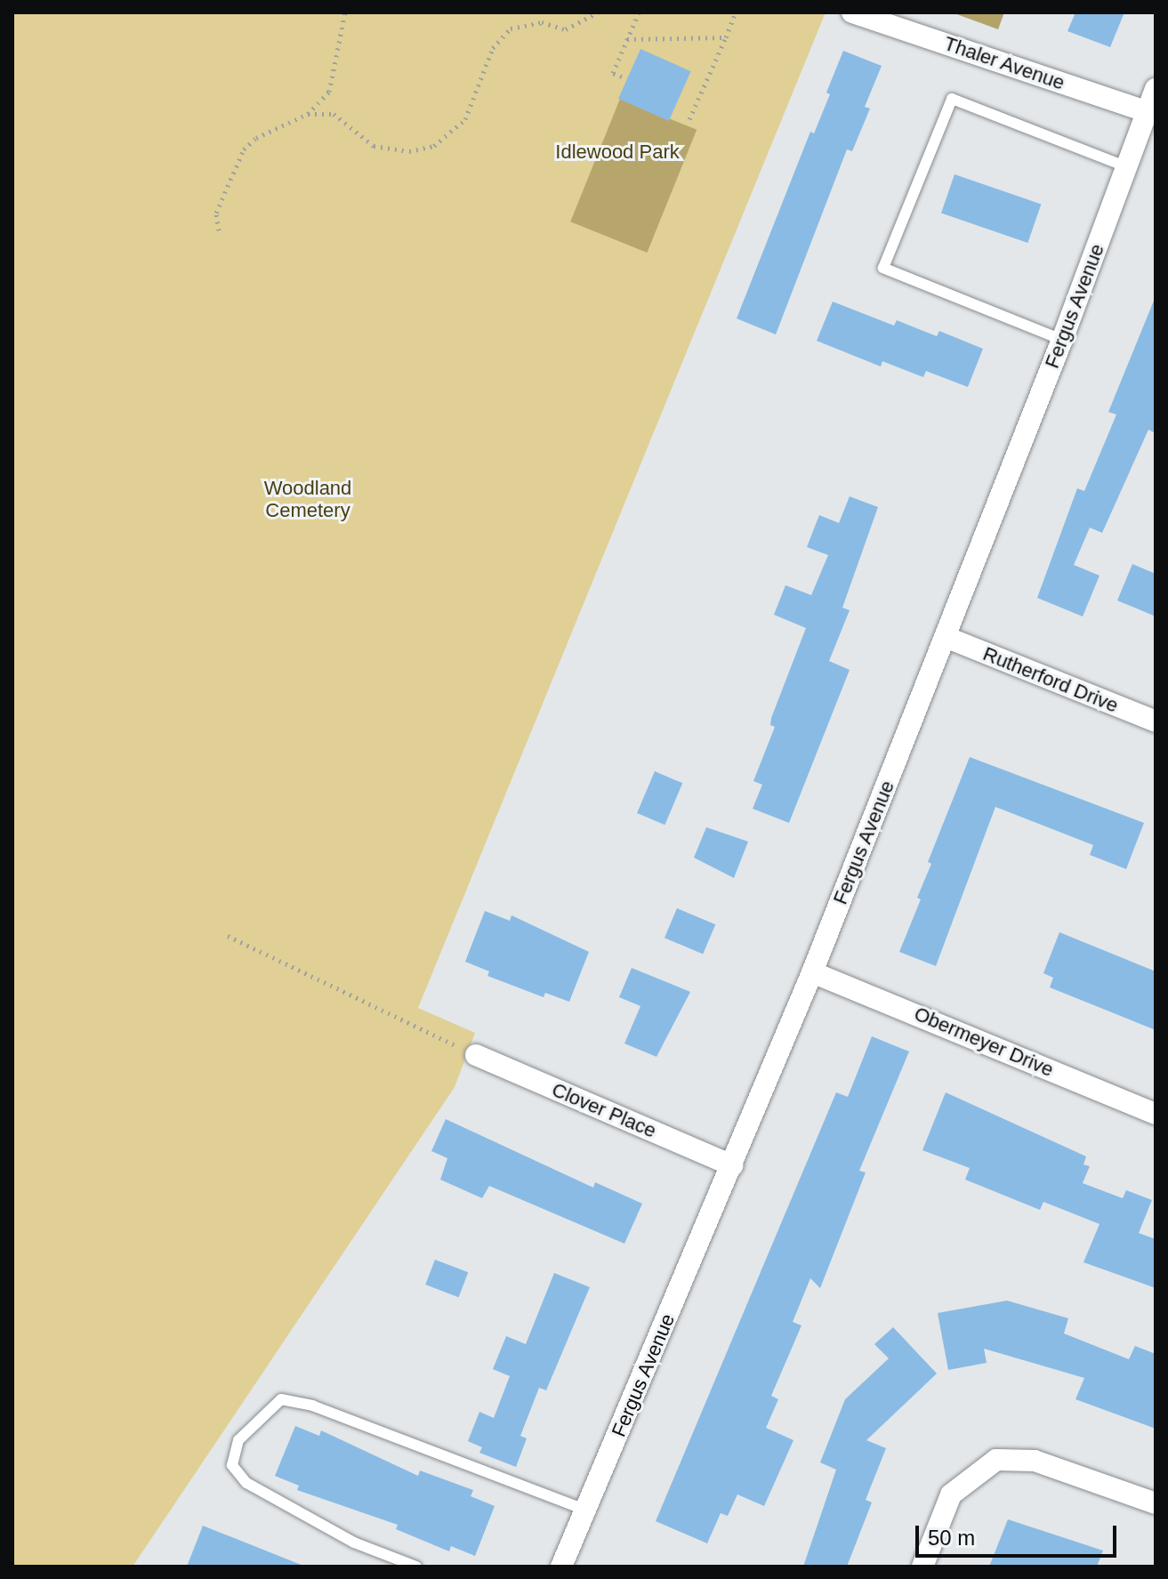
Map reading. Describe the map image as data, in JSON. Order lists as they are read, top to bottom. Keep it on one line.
{"streets":{"street":["Thaler Avenue","Fergus Avenue","Rutherford Drive","Obermeyer Drive","Clover Place"]},"crossings":[["Thaler Avenue","Fergus Avenue"],["Fergus Avenue","Rutherford Drive"],["Fergus Avenue","Obermeyer Drive"],["Fergus Avenue","Clover Place"]],"parks":["Idlewood Park","Woodland Cemetery"],"scale_bar":"50 m"}
